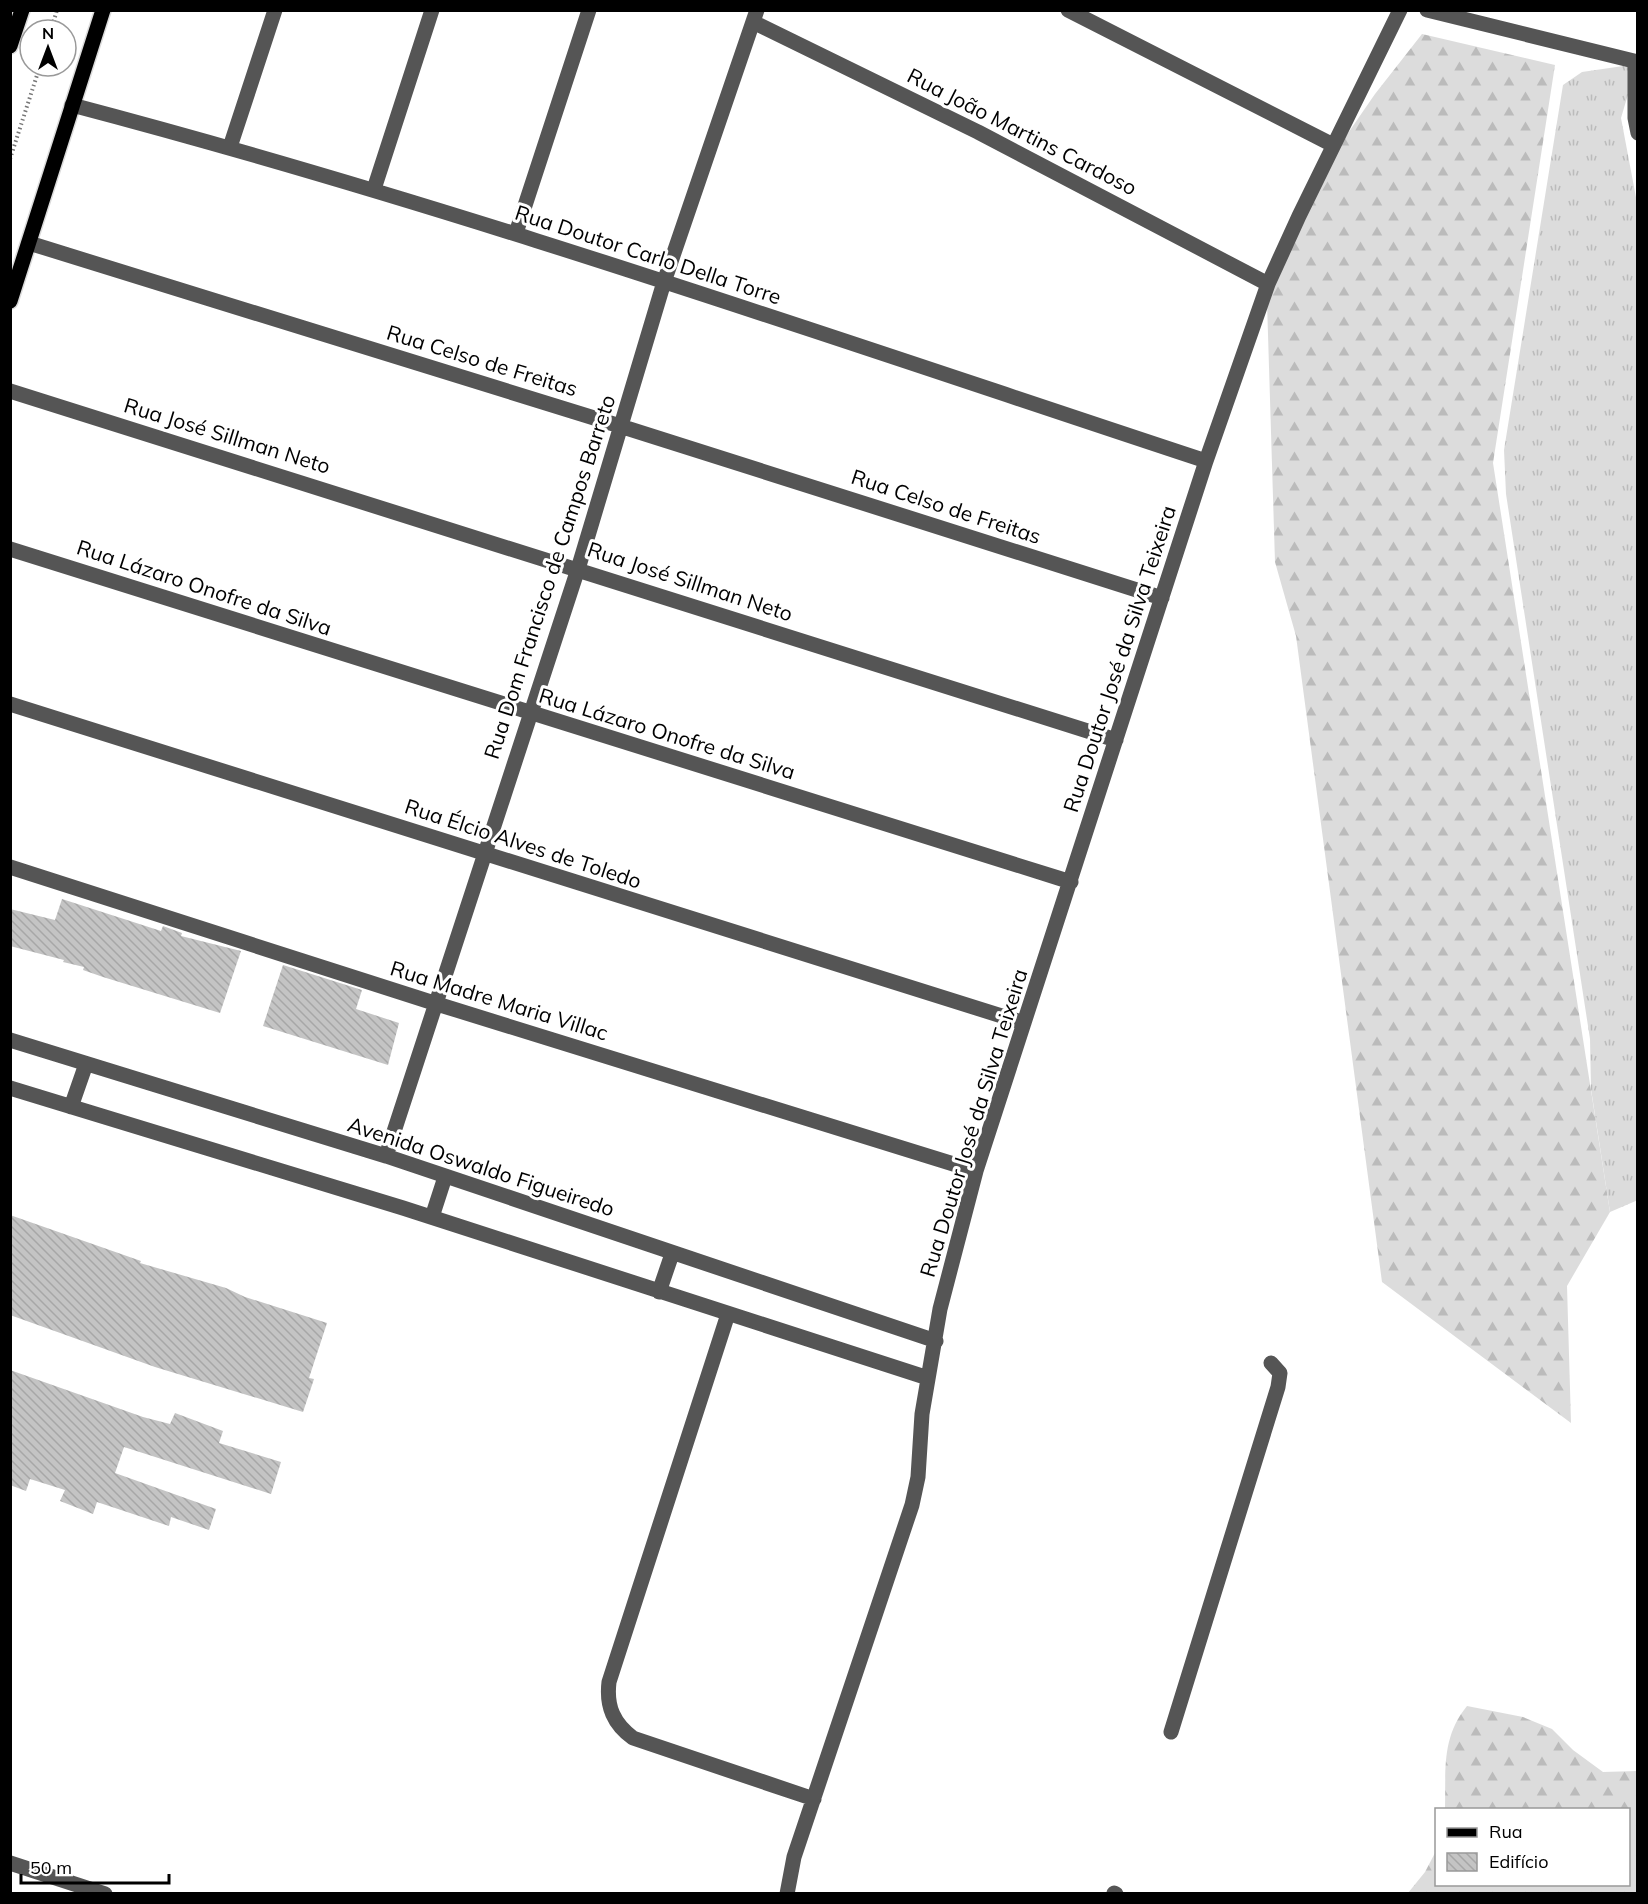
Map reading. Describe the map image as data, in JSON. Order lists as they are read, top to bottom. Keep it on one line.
{"streets":{"street":["Rua João Martins Cardoso","Rua Doutor Carlo Della Torre","Rua Celso de Freitas","Rua José Sillman Neto","Rua Dom Francisco de Campos Barreto","Rua Lázaro Onofre da Silva","Rua Doutor José da Silva Teixeira","Rua Élcio Alves de Toledo","Rua Madre Maria Villac","Avenida Oswaldo Figueiredo"]},"crossings":[["Rua João Martins Cardoso","Rua Dom Francisco de Campos Barreto"],["Rua João Martins Cardoso","Rua Doutor José da Silva Teixeira"],["Rua Doutor Carlo Della Torre","Rua Dom Francisco de Campos Barreto"],["Rua Doutor Carlo Della Torre","Rua Doutor José da Silva Teixeira"],["Rua Celso de Freitas","Rua Dom Francisco de Campos Barreto"],["Rua Celso de Freitas","Rua Doutor José da Silva Teixeira"],["Rua José Sillman Neto","Rua Dom Francisco de Campos Barreto"],["Rua José Sillman Neto","Rua Doutor José da Silva Teixeira"],["Rua Dom Francisco de Campos Barreto","Rua Lázaro Onofre da Silva"],["Rua Dom Francisco de Campos Barreto","Rua Élcio Alves de Toledo"],["Rua Dom Francisco de Campos Barreto","Rua Madre Maria Villac"],["Rua Dom Francisco de Campos Barreto","Avenida Oswaldo Figueiredo"],["Rua Lázaro Onofre da Silva","Rua Doutor José da Silva Teixeira"],["Rua Doutor José da Silva Teixeira","Rua Élcio Alves de Toledo"],["Rua Doutor José da Silva Teixeira","Rua Madre Maria Villac"],["Rua Doutor José da Silva Teixeira","Avenida Oswaldo Figueiredo"]],"legend":["Rua","Edifício"],"scale_bar":"50 m","north":"top"}
